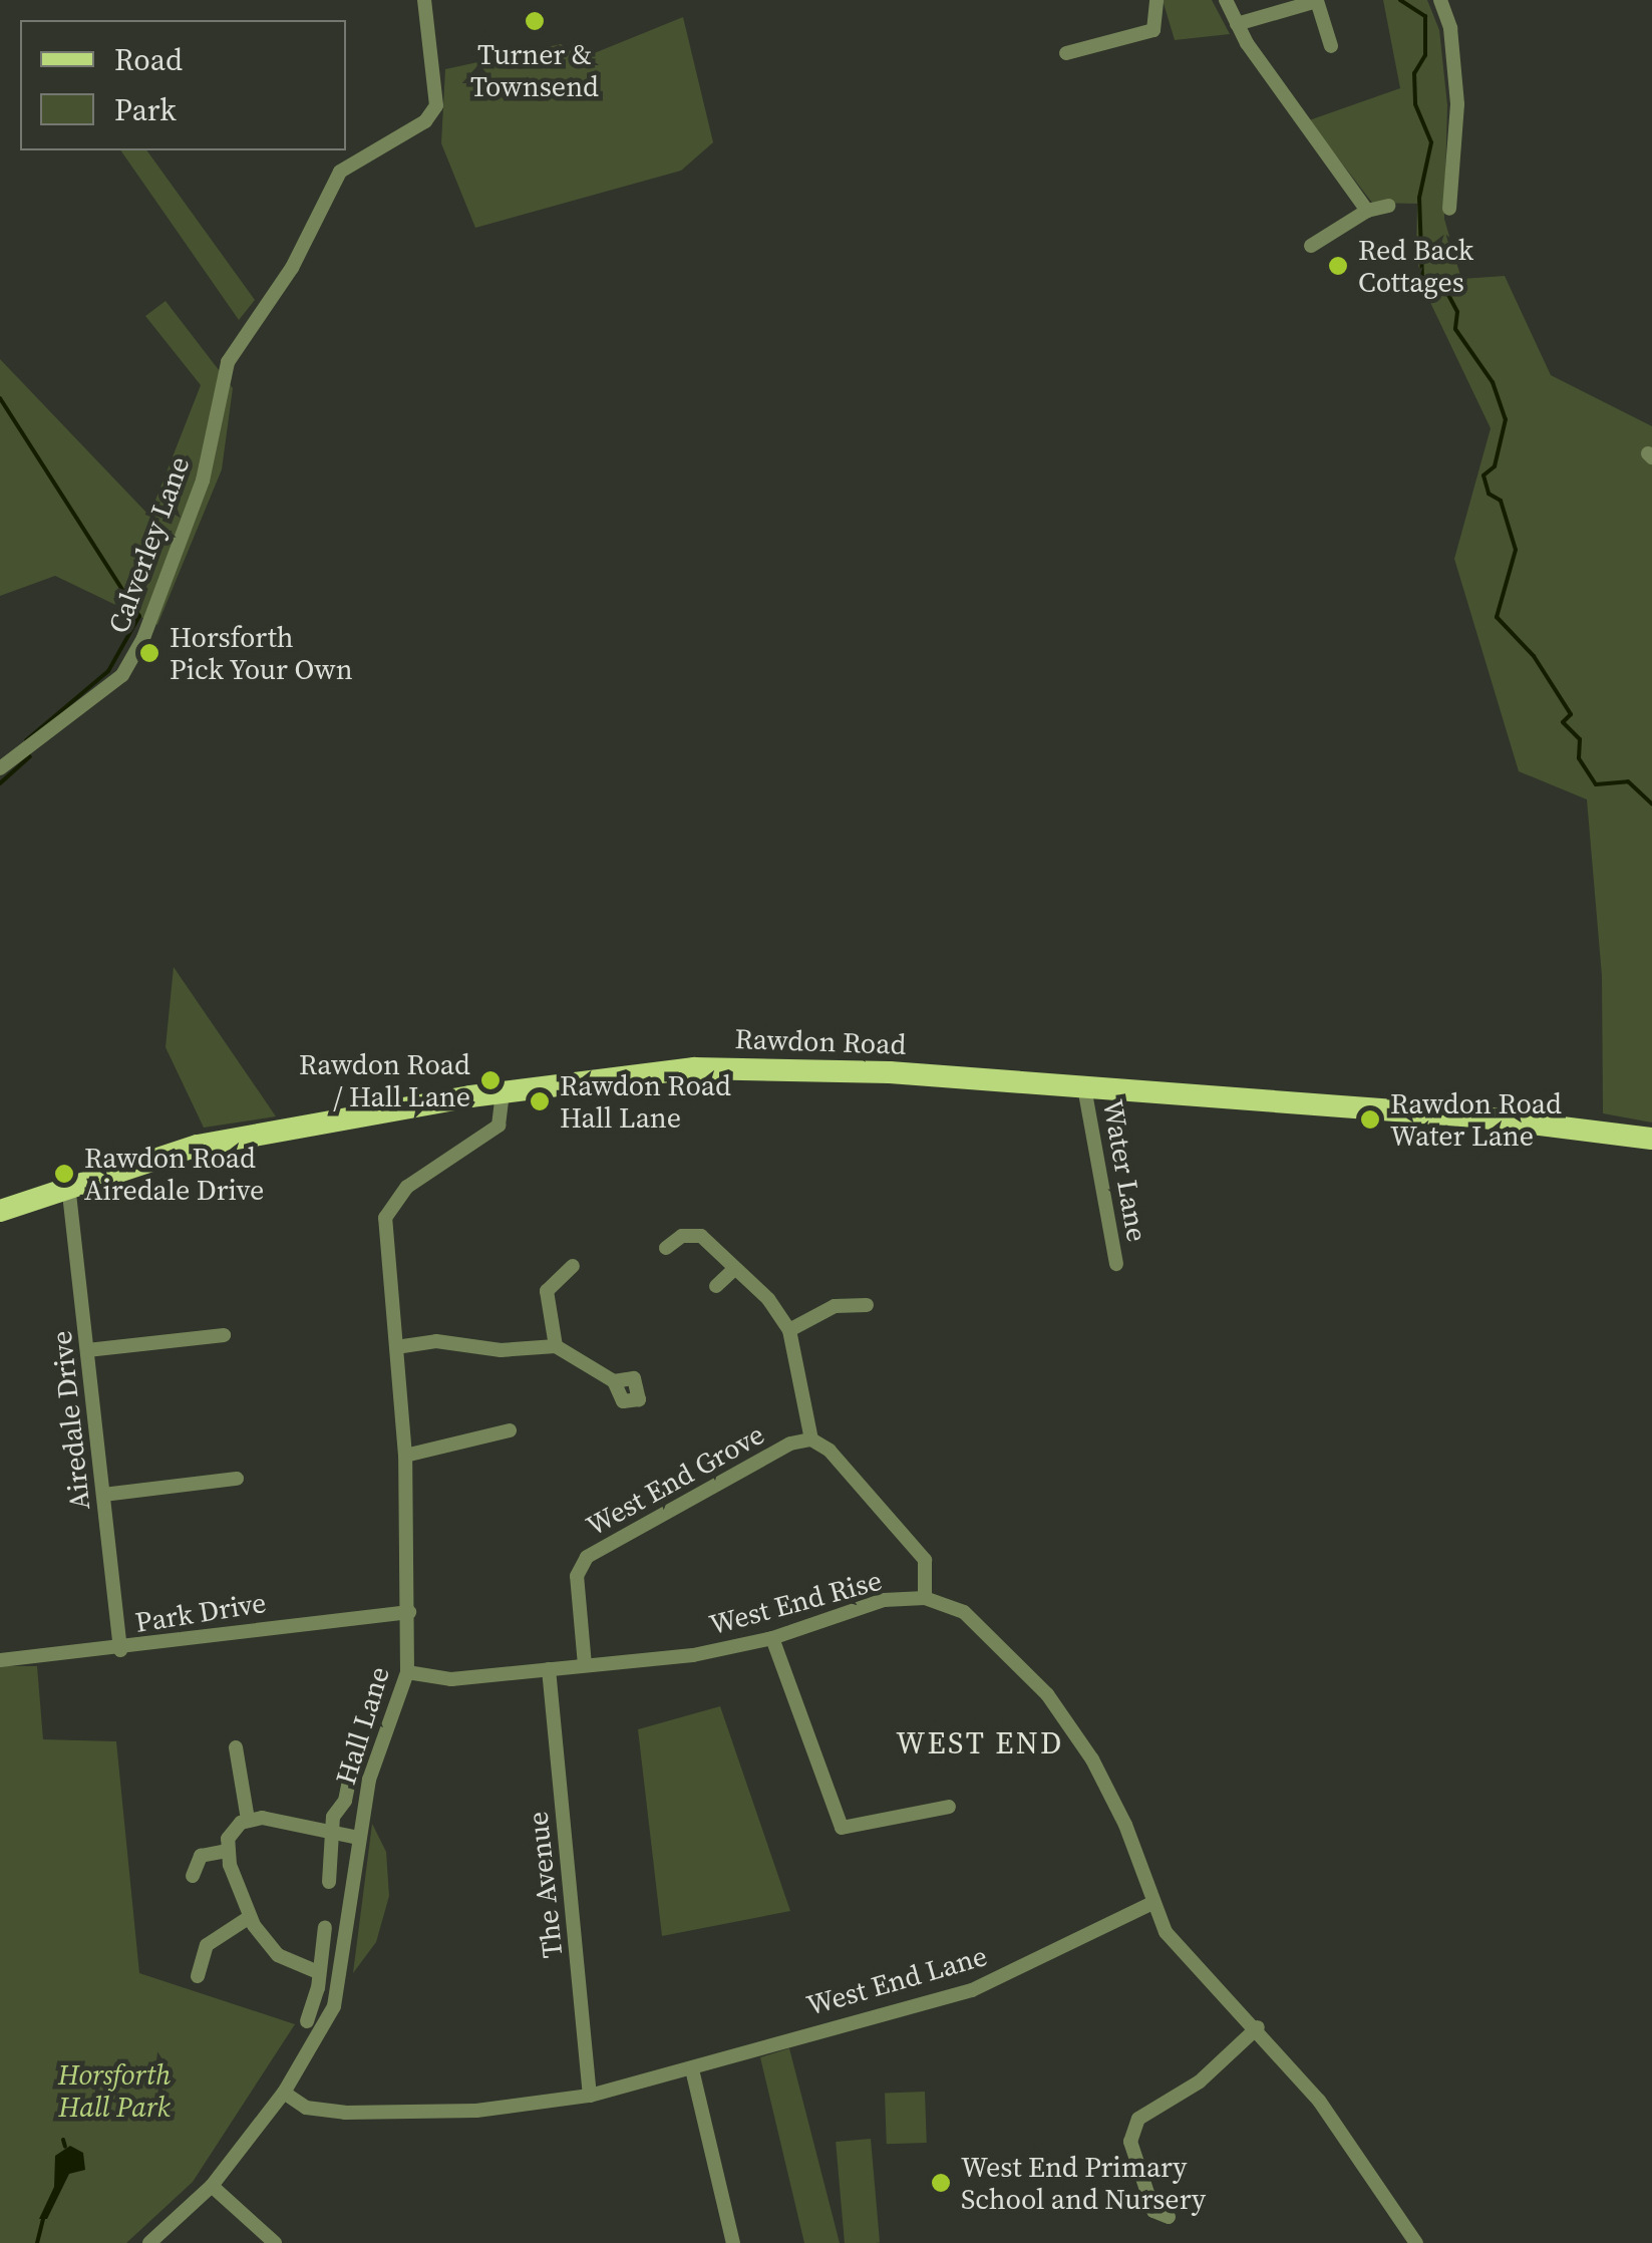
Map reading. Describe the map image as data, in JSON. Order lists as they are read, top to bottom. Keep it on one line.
{"streets":{"main road":["Rawdon Road"],"street":["Calverley Lane","Water Lane","Airedale Drive","West End Grove","West End Rise","Park Drive","Hall Lane","The Avenue","West End Lane"]},"crossings":[["Rawdon Road","Water Lane"],["Rawdon Road","Airedale Drive"],["Rawdon Road","Hall Lane"],["Airedale Drive","Park Drive"],["West End Grove","West End Rise"],["West End Rise","Hall Lane"],["West End Rise","The Avenue"],["West End Rise","West End Lane"],["Park Drive","Hall Lane"],["Hall Lane","West End Lane"],["The Avenue","West End Lane"]],"districts":["WEST END"],"parks":["Horsforth Hall Park"],"places":["Turner & Townsend","Red Back Cottages","Horsforth Pick Your Own","Rawdon Road / Hall Lane","Rawdon Road Hall Lane","Rawdon Road Water Lane","Rawdon Road Airedale Drive","West End Primary School and Nursery"],"legend":["Road","Park"]}
